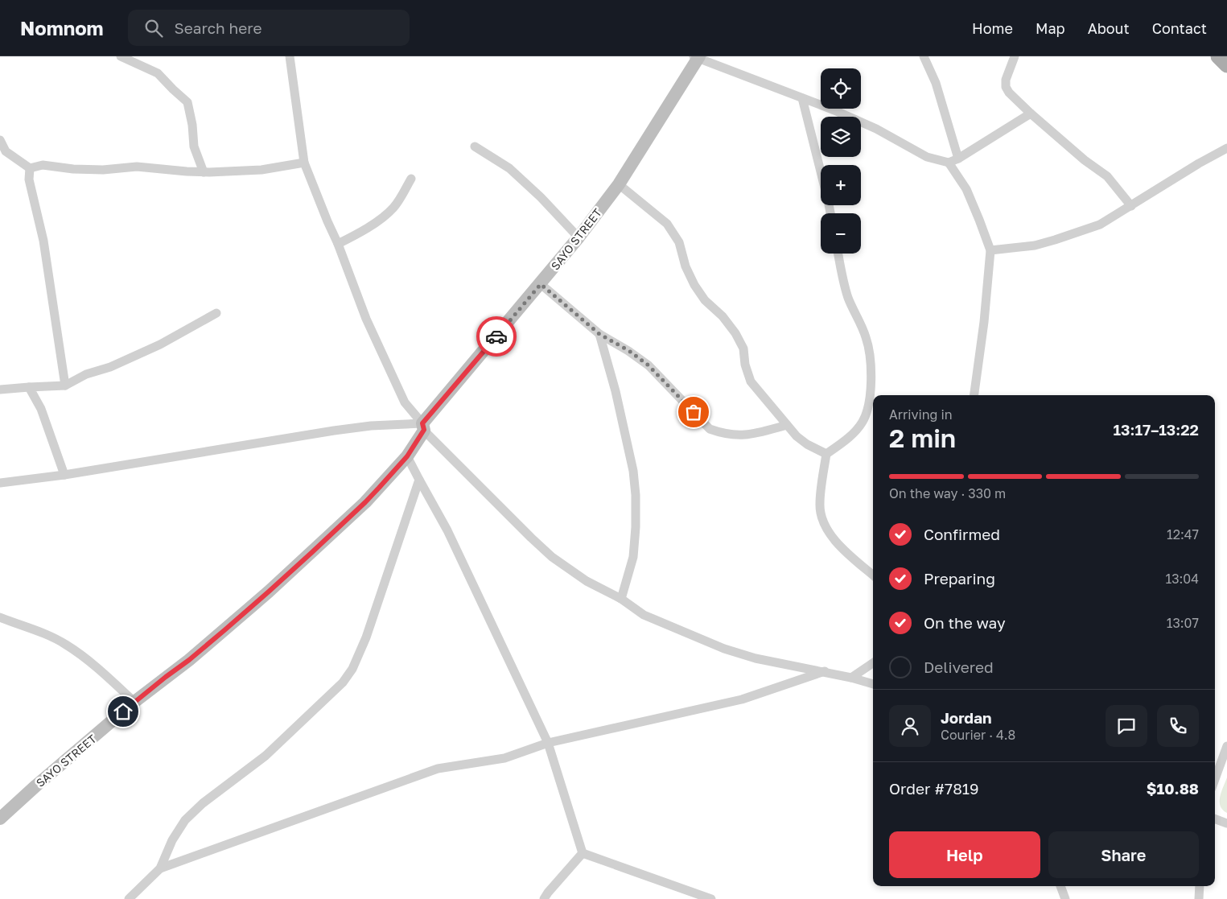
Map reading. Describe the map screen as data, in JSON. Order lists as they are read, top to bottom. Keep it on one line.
{"streets":{"street":["SAYO STREET"]},"page":{"header":"Nomnom","search":"Search here","nav":["Home","Map","About","Contact"],"map_buttons":["+","−"],"heading":["2 min","Arriving in","13:17–13:22"],"panel":["Jordan","Courier · 4.8","Order #7819","$10.88"],"bar":"On the way · 330 m","list":[["Confirmed","12:47"],["Preparing","13:04"],["On the way","13:07"],"Delivered"],"buttons":["Help","Share"]}}
